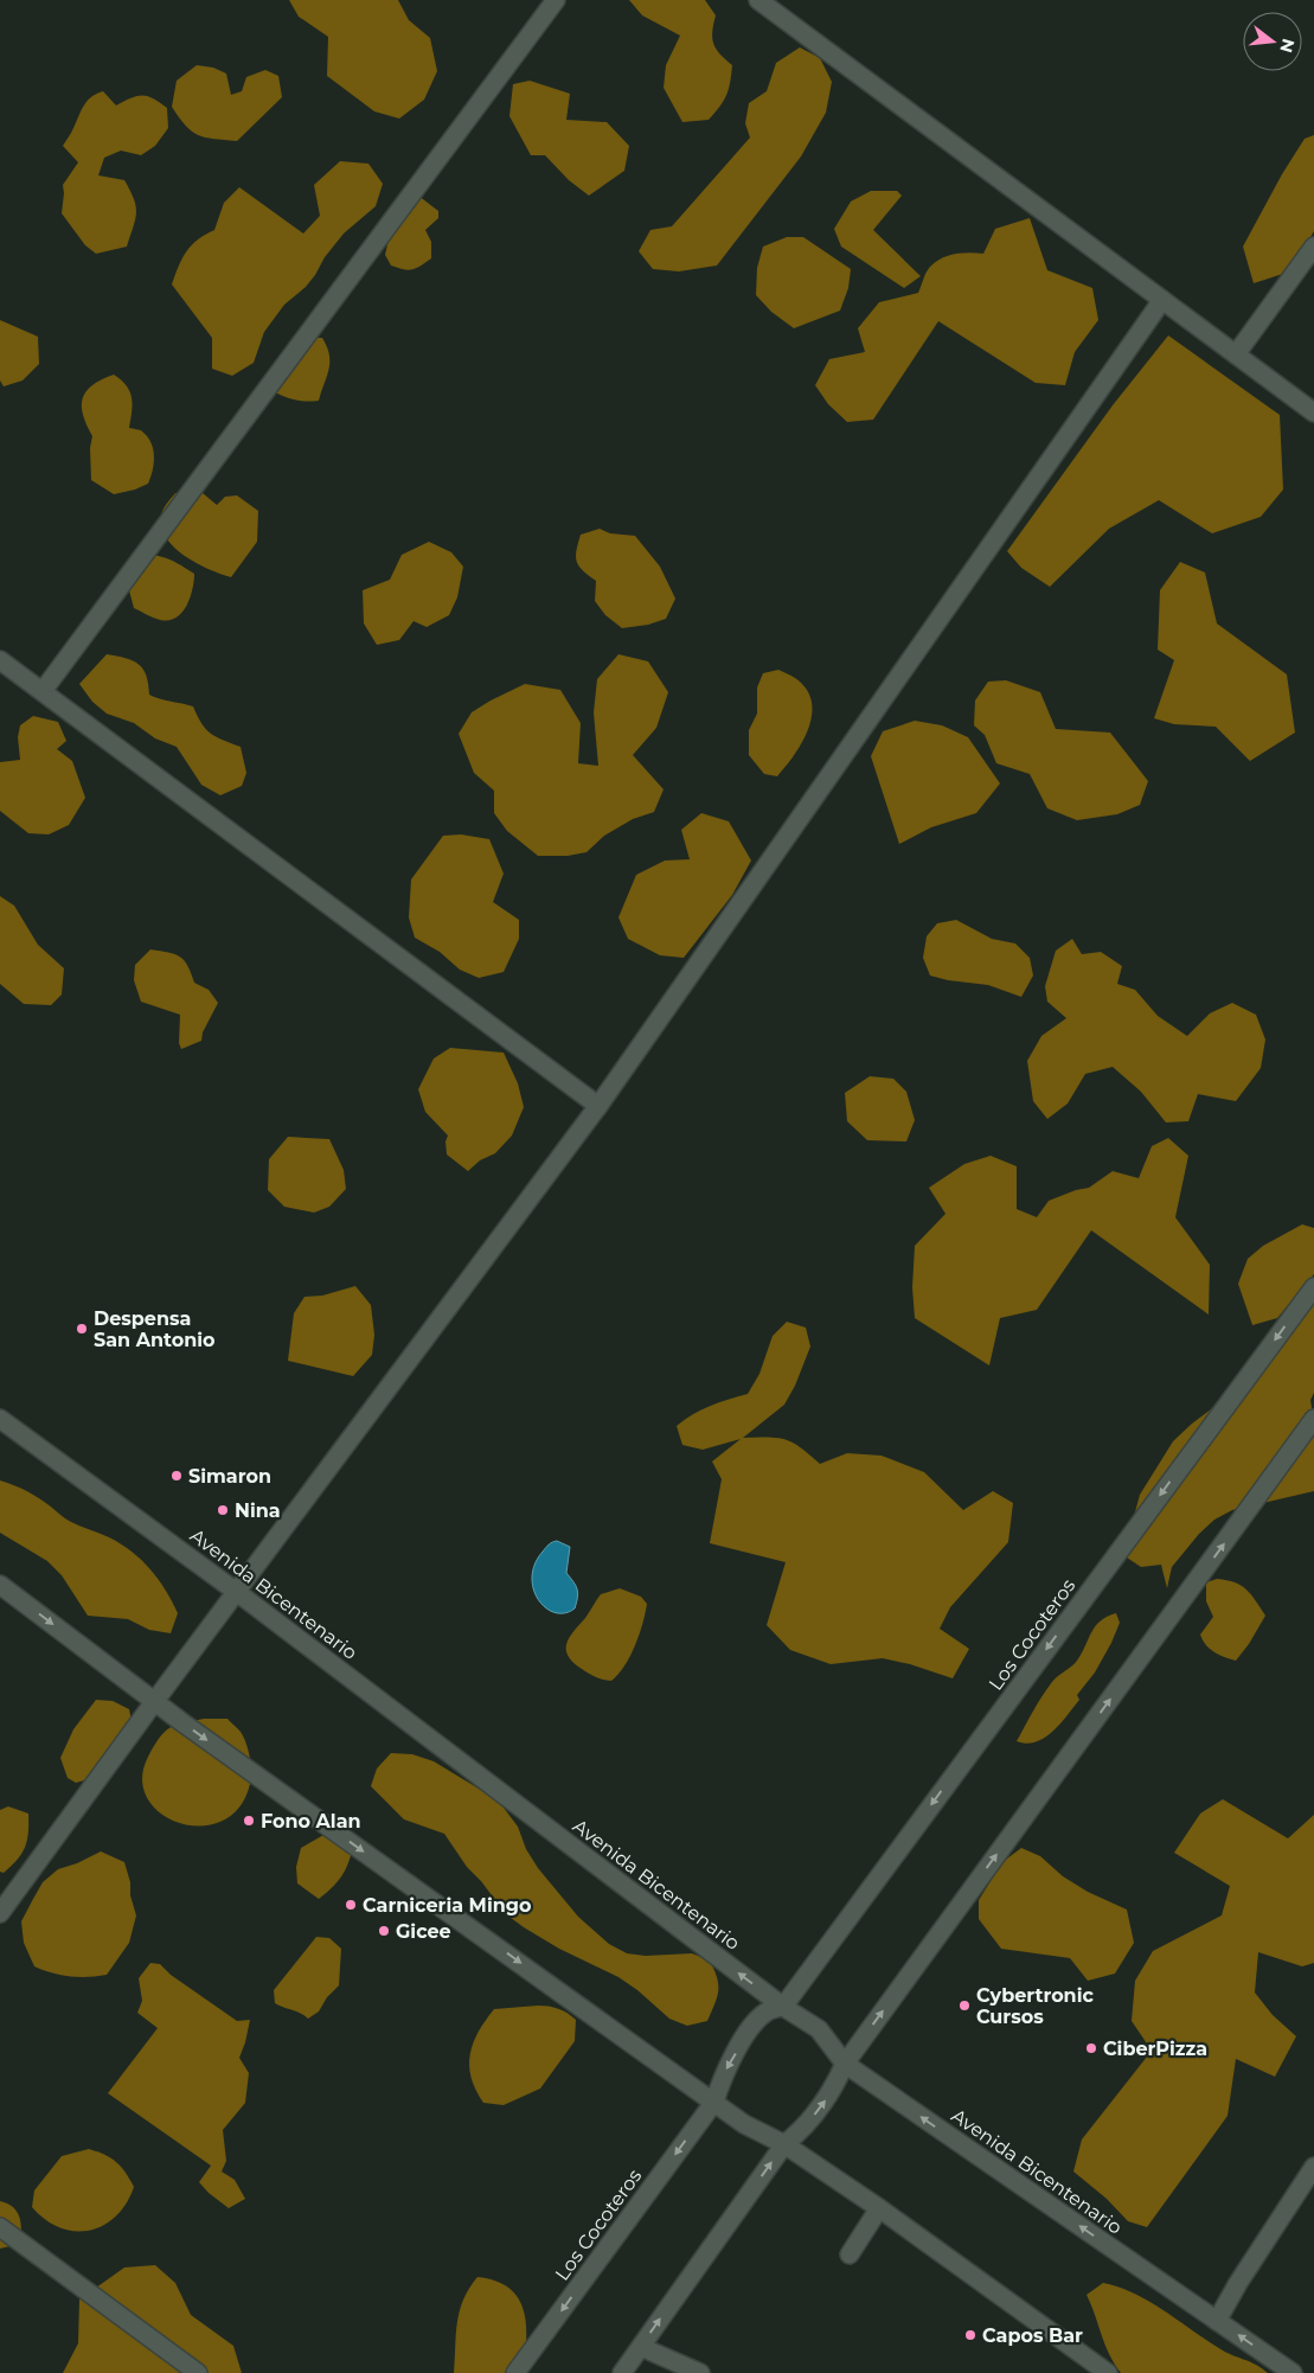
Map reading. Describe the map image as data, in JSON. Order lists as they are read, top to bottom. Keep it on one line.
{"streets":{"street":["Avenida Bicentenario","Los Cocoteros"]},"crossings":[["Avenida Bicentenario","Los Cocoteros"]],"places":["Despensa San Antonio","Simaron","Nina","Fono Alan","Carniceria Mingo","Gicee","Cybertronic Cursos","CiberPizza","Capos Bar"],"north":"right"}
